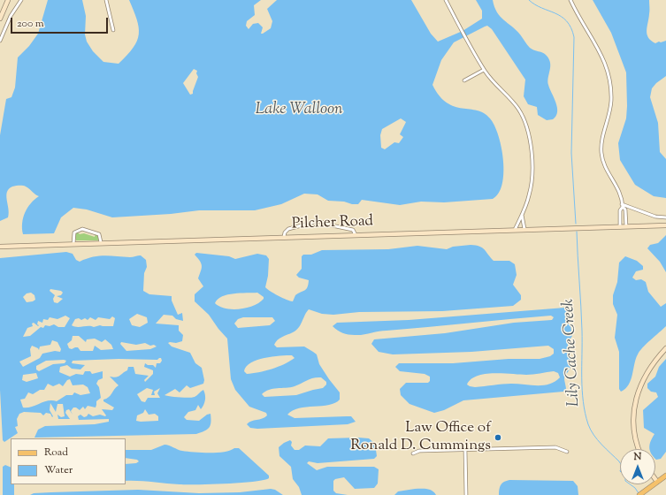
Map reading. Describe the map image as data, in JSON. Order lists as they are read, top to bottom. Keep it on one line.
{"streets":{"street":["Pilcher Road"]},"water":["Lake Walloon","Lily Cache Creek"],"places":["Law Office of Ronald D. Cummings"],"legend":["Road","Water"],"scale_bar":"200 m","north":"top"}
